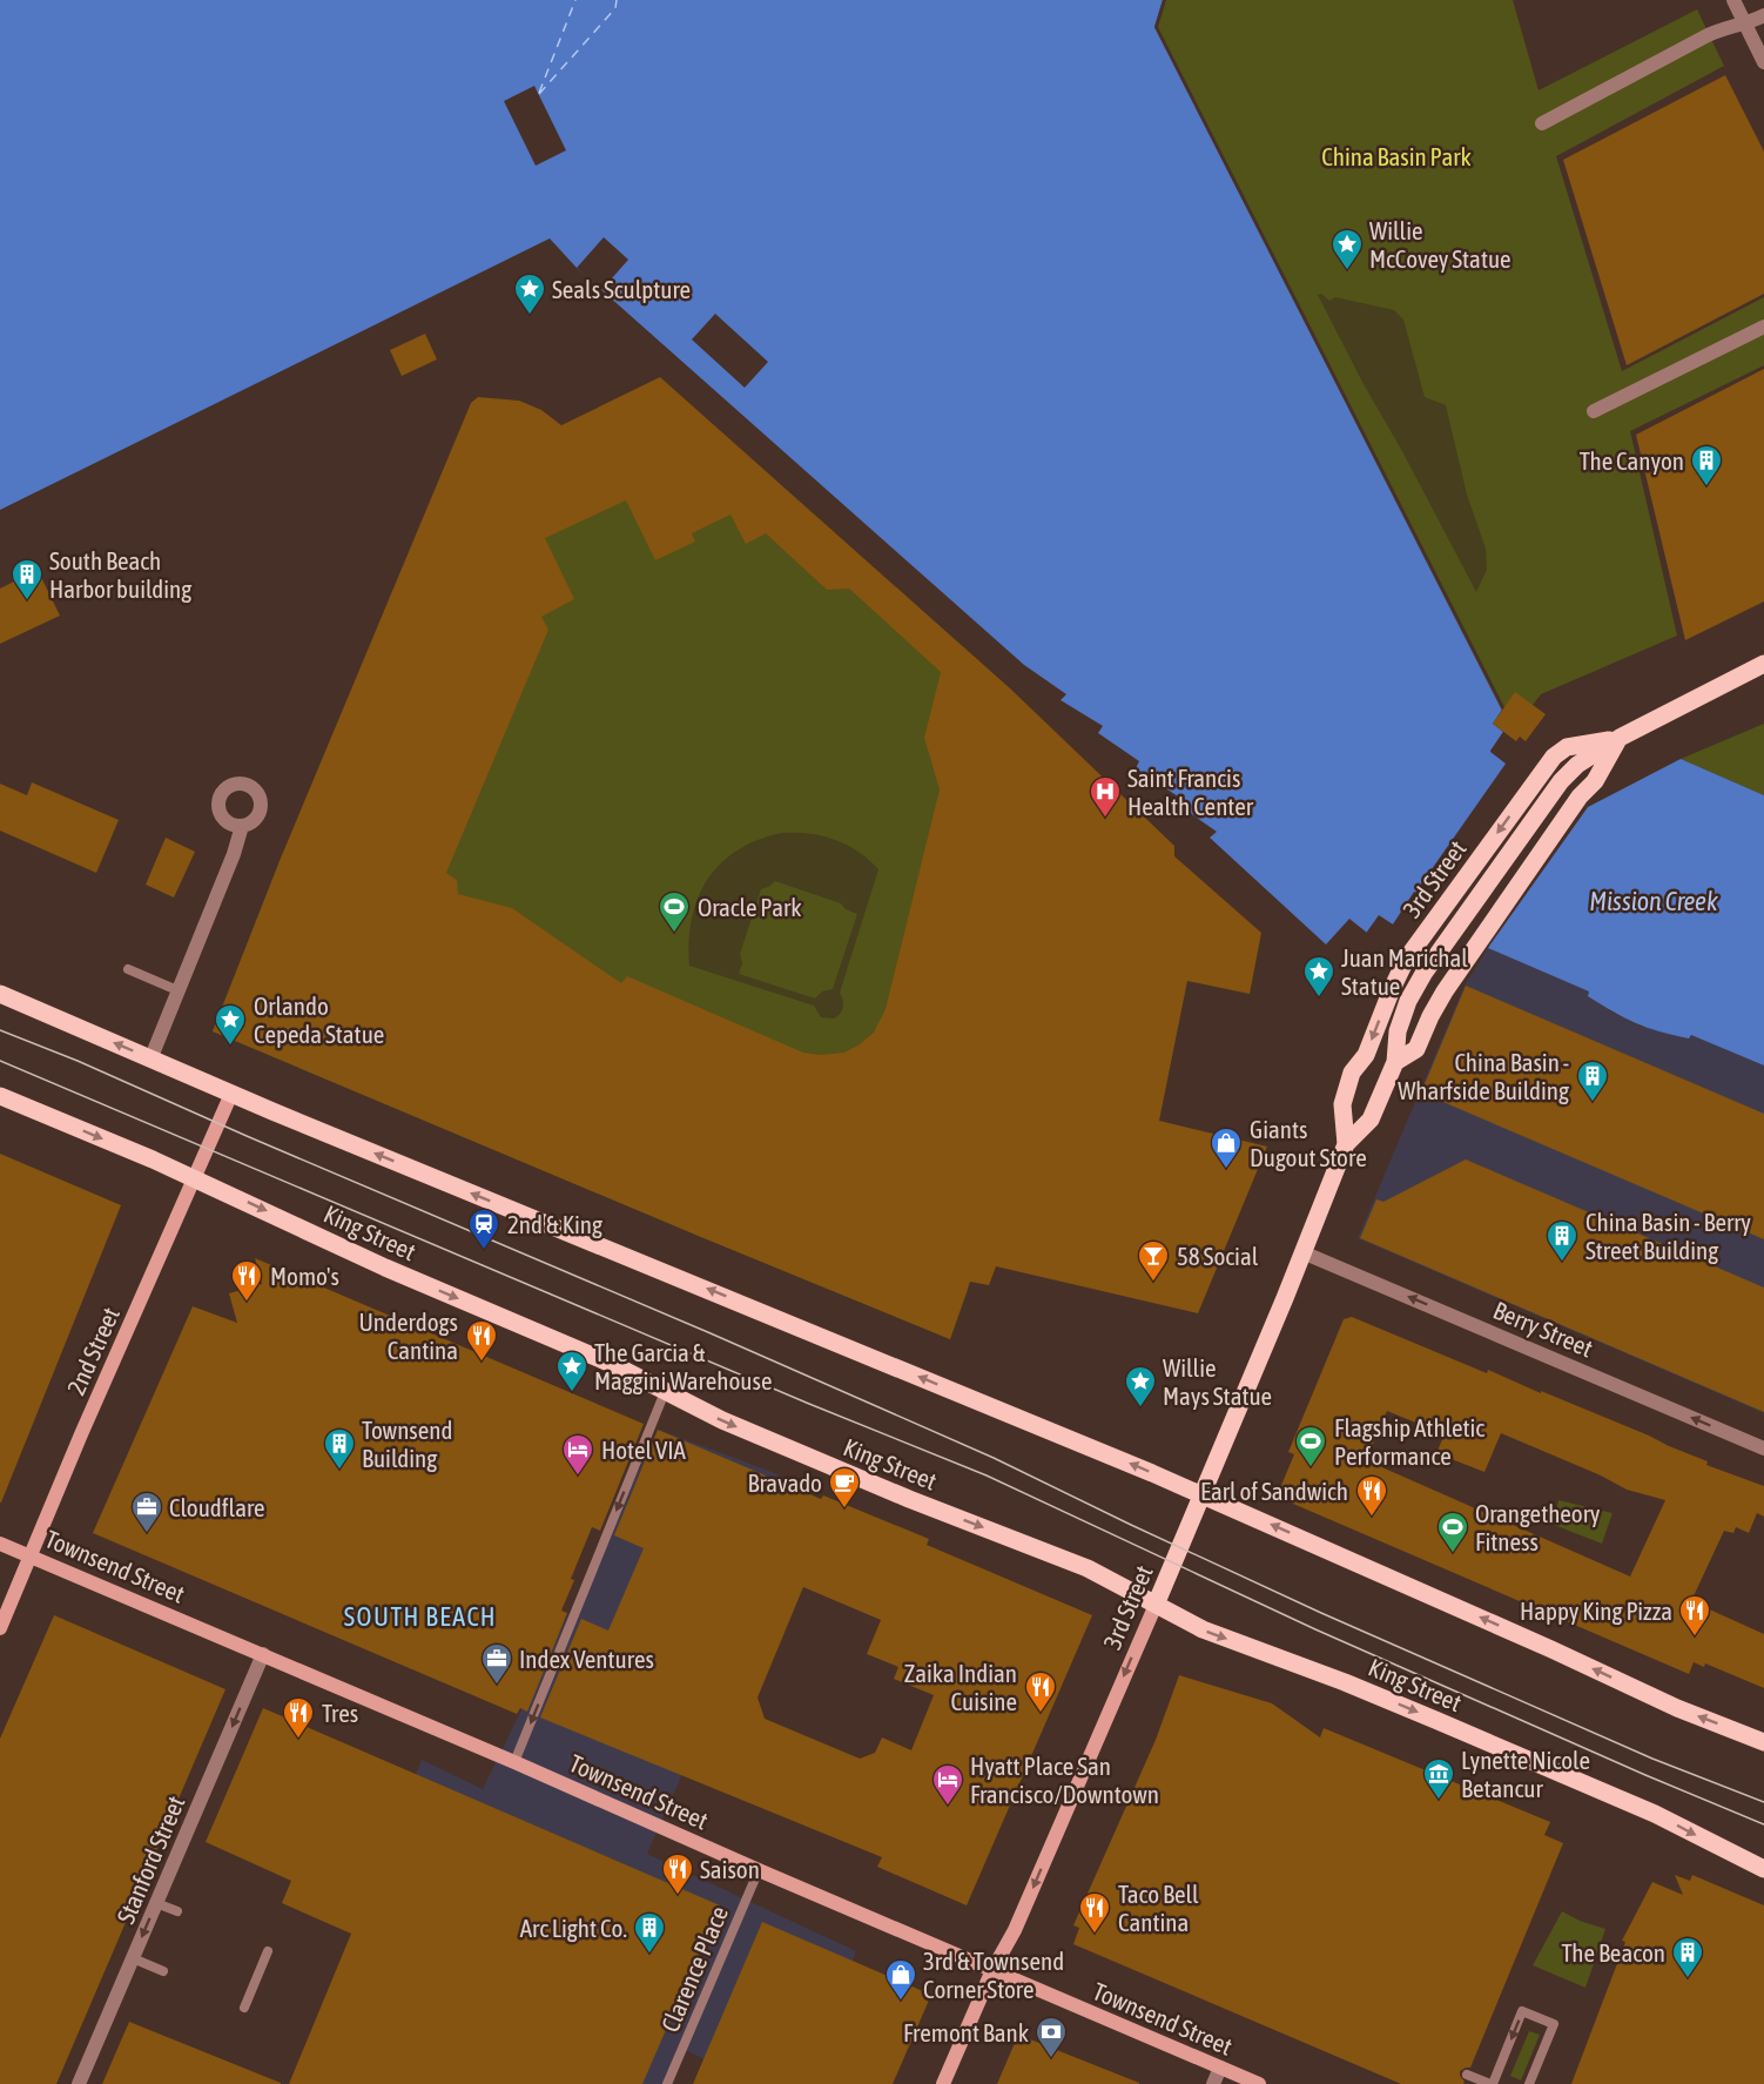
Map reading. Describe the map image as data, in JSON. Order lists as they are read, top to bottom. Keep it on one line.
{"streets":{"main road":["3rd Street","King Street"],"street":["Berry Street","2nd Street","Townsend Street","Stanford Street"],"lane":["Clarence Place"]},"crossings":[["3rd Street","King Street"],["3rd Street","Berry Street"],["3rd Street","Townsend Street"],["King Street","2nd Street"],["2nd Street","Townsend Street"],["Townsend Street","Stanford Street"],["Townsend Street","Clarence Place"]],"one_way":["Berry Street","Stanford Street"],"districts":["SOUTH BEACH"],"water":["Mission Creek"],"parks":["China Basin Park"],"places":{"place":["Willie McCovey Statue","Seals Sculpture","Juan Marichal Statue","Orlando Cepeda Statue","The Garcia & Maggini Warehouse","Willie Mays Statue"],"building":["The Canyon","South Beach Harbor building","China Basin - Wharfside Building","China Basin - Berry Street Building","Townsend Building","Arc Light Co.","The Beacon"],"hospital":["Saint Francis Health Center"],"sports":["Oracle Park","Flagship Athletic Performance","Orangetheory Fitness"],"shop":["Giants Dugout Store","3rd & Townsend Corner Store"],"station":["2nd & King"],"bar":["58 Social"],"restaurant":["Momo's","Underdogs Cantina","Earl of Sandwich","Happy King Pizza","Zaika Indian Cuisine","Tres","Saison","Taco Bell Cantina"],"hotel":["Hotel VIA","Hyatt Place San Francisco/Downtown"],"cafe":["Bravado"],"office":["Cloudflare","Index Ventures"],"museum":["Lynette Nicole Betancur"],"bank":["Fremont Bank"]}}
